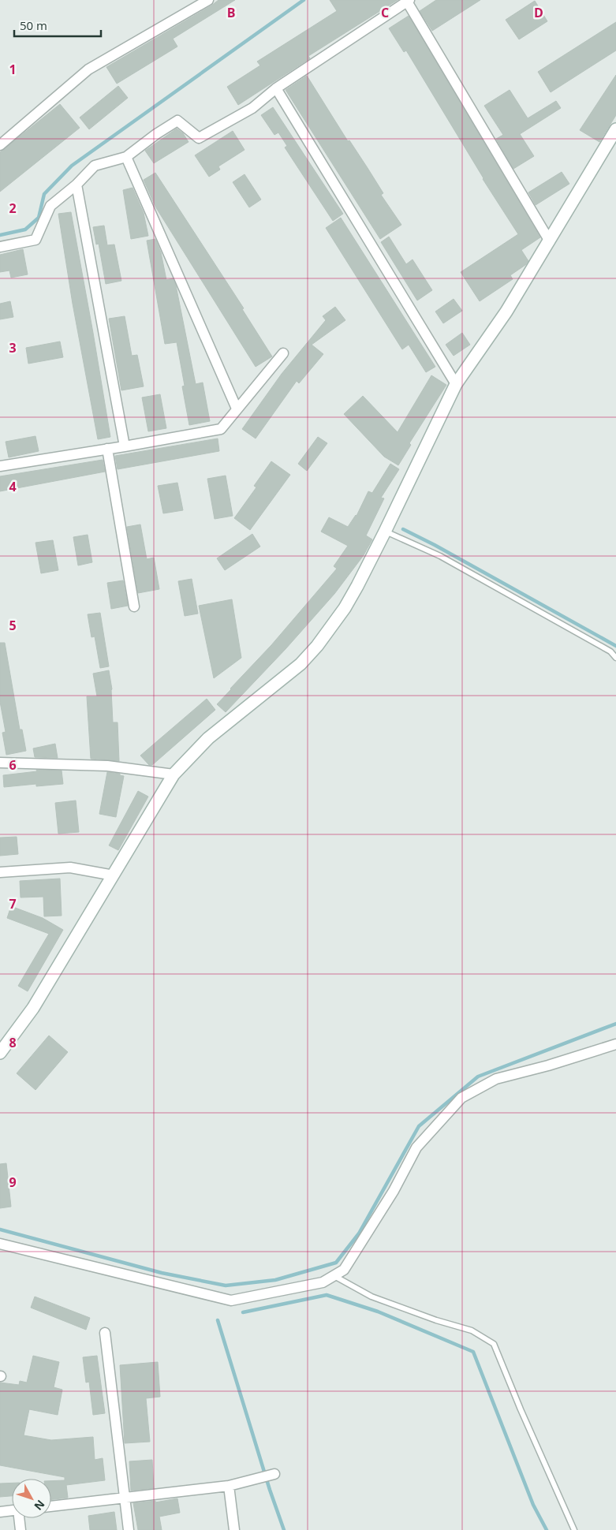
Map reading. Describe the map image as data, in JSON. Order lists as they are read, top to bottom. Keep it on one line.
{"scale_bar":"50 m","north":"bottom right","grid":{"columns":["B","C","D"],"rows":["1","2","3","4","5","6","7","8","9"]}}
